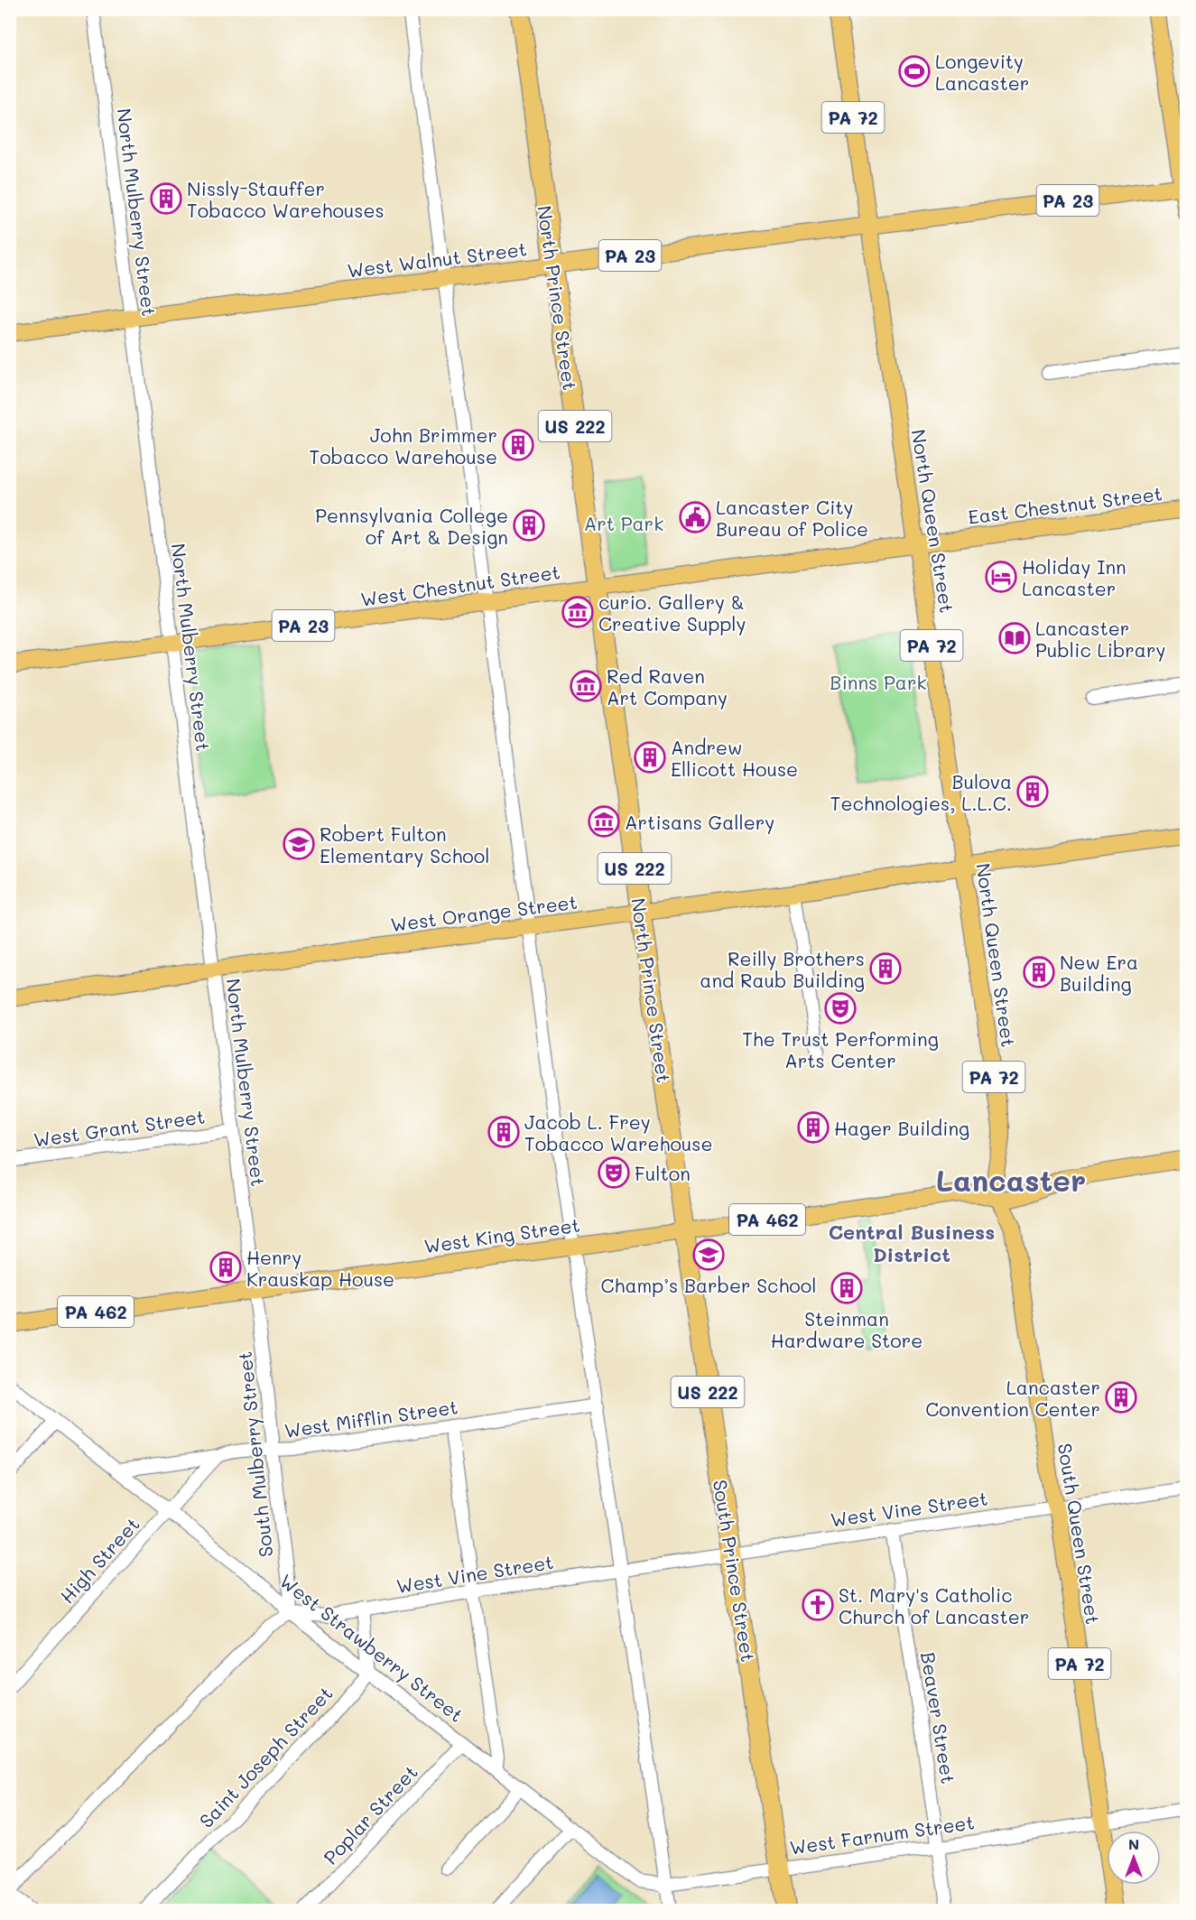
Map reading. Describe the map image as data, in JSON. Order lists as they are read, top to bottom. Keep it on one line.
{"streets":{"highway":["North Prince Street","US 222","South Prince Street"],"main road":["PA 72","PA 23","West Walnut Street","East Chestnut Street","North Queen Street","West Chestnut Street","West Orange Street","PA 462","West King Street","South Queen Street"],"street":["North Mulberry Street","West Grant Street","West Mifflin Street","South Mulberry Street","West Vine Street","High Street","West Strawberry Street","Beaver Street","Saint Joseph Street","Poplar Street","West Farnum Street"]},"crossings":[["PA 23","West Walnut Street"],["PA 23","North Queen Street"],["North Mulberry Street","West Walnut Street"],["North Mulberry Street","West Chestnut Street"],["North Mulberry Street","West Orange Street"],["North Mulberry Street","West Grant Street"],["North Mulberry Street","West King Street"],["North Mulberry Street","South Mulberry Street"],["West Walnut Street","North Prince Street"],["West Walnut Street","North Queen Street"],["North Prince Street","West Chestnut Street"],["North Prince Street","West Orange Street"],["North Prince Street","West King Street"],["North Prince Street","South Prince Street"],["East Chestnut Street","North Queen Street"],["East Chestnut Street","West Chestnut Street"],["North Queen Street","West Chestnut Street"],["North Queen Street","West Orange Street"],["North Queen Street","PA 462"],["North Queen Street","West King Street"],["North Queen Street","South Queen Street"],["PA 462","West King Street"],["PA 462","South Queen Street"],["West King Street","South Mulberry Street"],["West King Street","South Queen Street"],["West King Street","South Prince Street"],["West Mifflin Street","South Mulberry Street"],["West Mifflin Street","High Street"],["West Mifflin Street","West Strawberry Street"],["South Mulberry Street","West Vine Street"],["South Mulberry Street","West Strawberry Street"],["West Vine Street","South Queen Street"],["West Vine Street","South Prince Street"],["West Vine Street","West Strawberry Street"],["West Vine Street","Beaver Street"],["South Queen Street","West Farnum Street"],["High Street","West Strawberry Street"],["South Prince Street","West Farnum Street"],["West Strawberry Street","Saint Joseph Street"],["West Strawberry Street","Poplar Street"],["West Strawberry Street","West Farnum Street"],["Beaver Street","West Farnum Street"]],"districts":["Lancaster","Central Business District"],"parks":["Art Park","Binns Park"],"places":{"sports":["Longevity Lancaster"],"building":["Nissly-Stauffer Tobacco Warehouses","John Brimmer Tobacco Warehouse","Pennsylvania College of Art & Design","Andrew Ellicott House","Bulova Technologies, L.L.C.","Reilly Brothers and Raub Building","New Era Building","Hager Building","Jacob L. Frey Tobacco Warehouse","Henry Krauskap House","Steinman Hardware Store","Lancaster Convention Center"],"public building":["Lancaster City Bureau of Police"],"hotel":["Holiday Inn Lancaster"],"museum":["curio. Gallery & Creative Supply","Red Raven Art Company","Artisans Gallery"],"library":["Lancaster Public Library"],"school or university":["Robert Fulton Elementary School","Champ’s Barber School"],"theatre":["The Trust Performing Arts Center","Fulton"],"church":["St. Mary's Catholic Church of Lancaster"]},"north":"top"}
